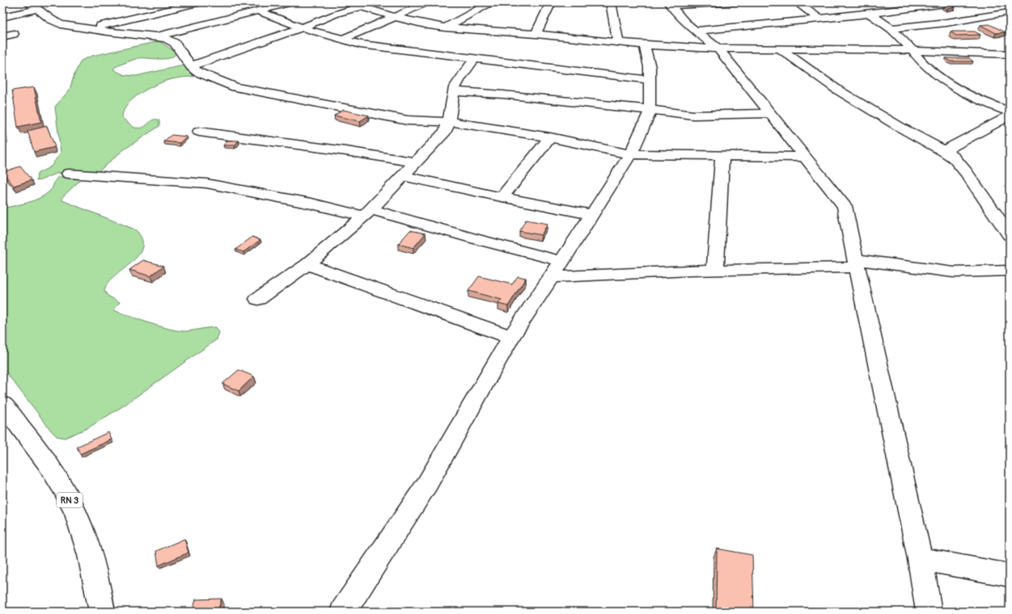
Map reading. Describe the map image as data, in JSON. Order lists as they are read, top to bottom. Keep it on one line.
{"streets":{"street":["RN 3"]}}
